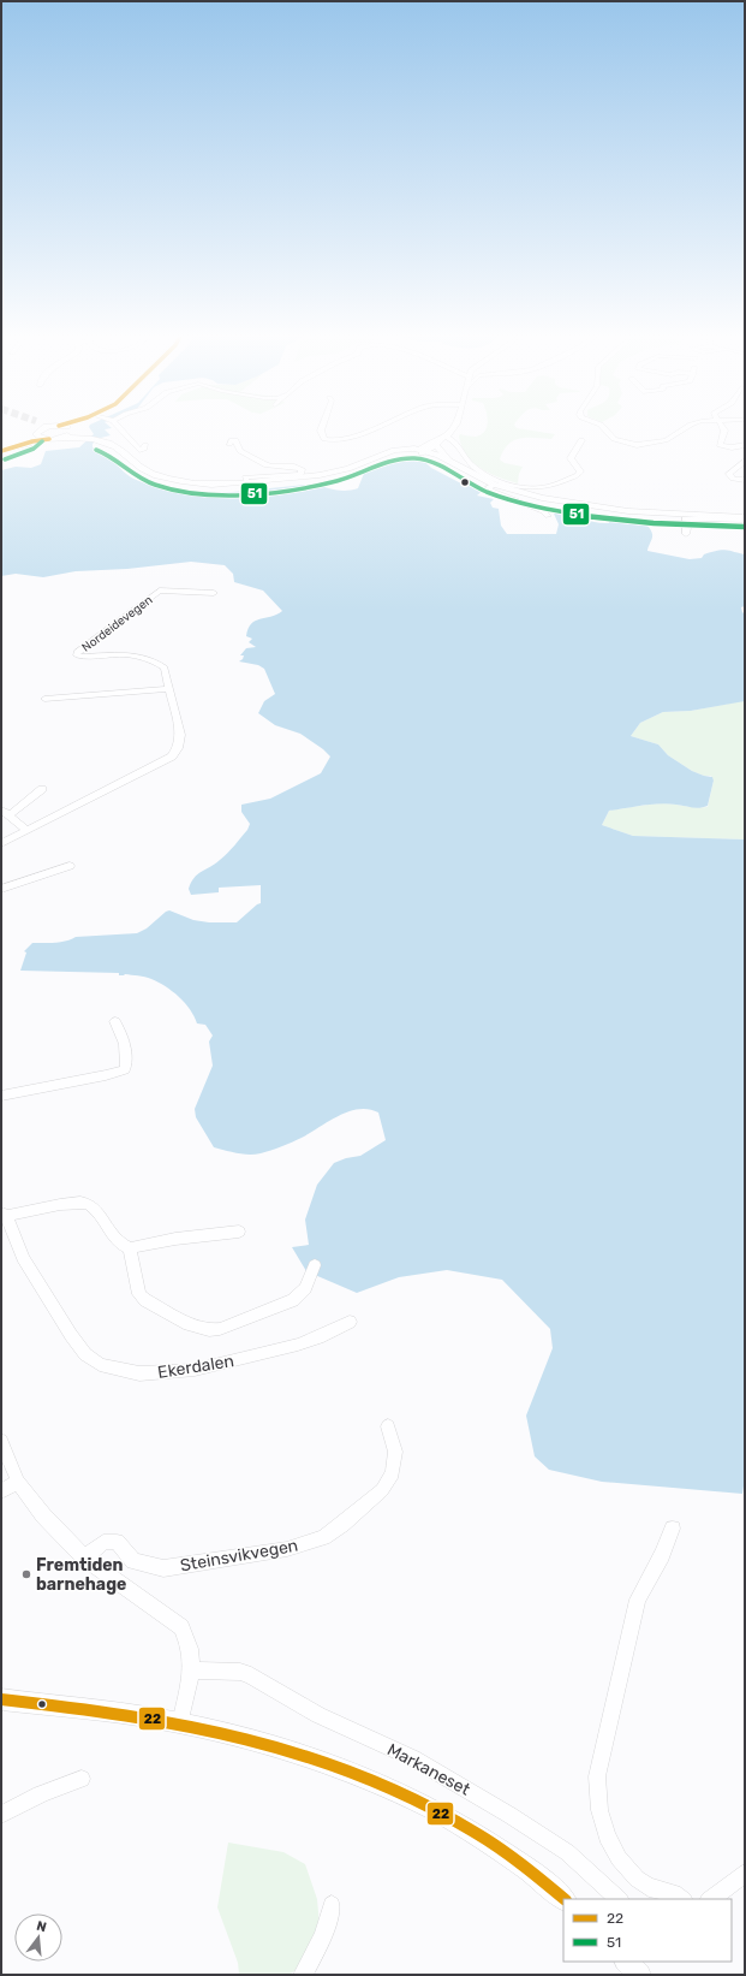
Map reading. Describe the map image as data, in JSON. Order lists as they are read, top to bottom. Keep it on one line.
{"streets":{"street":["Nordeidevegen","Ekerdalen","Steinsvikvegen","Markaneset"]},"places":["Fremtiden barnehage"],"lines":["transit line 22","transit line 51"],"legend":["22","51"],"north":"top"}
